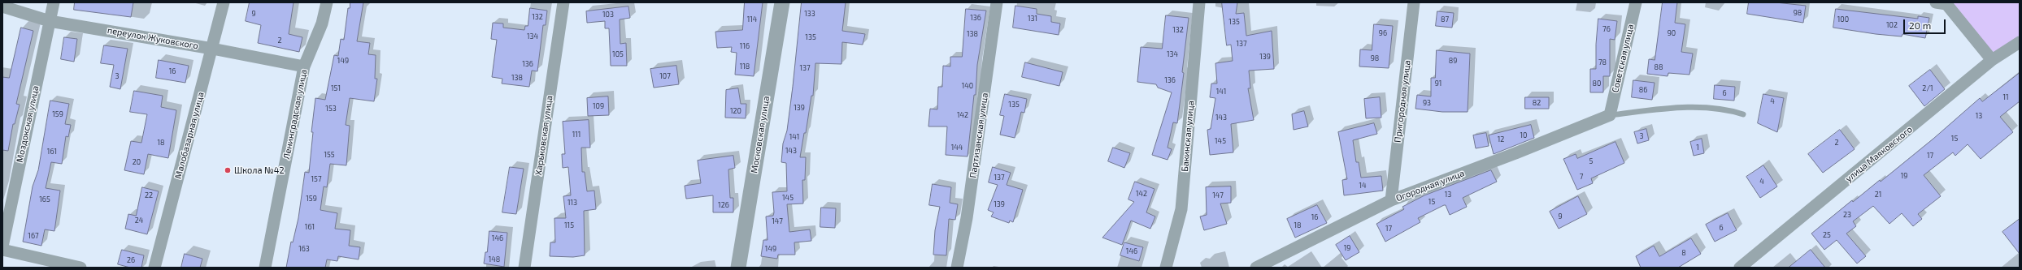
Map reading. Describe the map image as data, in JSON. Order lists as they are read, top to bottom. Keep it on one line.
{"streets":{"street":["переулок Жуковского","Советская улица","Пригородная улица","Ленинградская улица","Моздокская улица","Московская улица","Малобазарная улица","Харьковская улица","Партизанская улица","Бакинская улица","улица Маяковского","Огородная улица"]},"crossings":[["переулок Жуковского","Ленинградская улица"],["переулок Жуковского","Моздокская улица"],["переулок Жуковского","Малобазарная улица"],["Советская улица","Огородная улица"],["Пригородная улица","Огородная улица"]],"places":["Школа №42"],"house_numbers":["98","9","133","103","132","136","131","114","87","100","135","102","76","132","96","90","138","134","135","2","137","116","105","134","139","98","149","89","78","136","118","88","137","16","3","107","138","136","91","80","140","151","2/1","86","141","6","11","4","93","82","135","109","139","153","120","159","142","13","143","111","10","3","141","15","12","145","18","2","144","1","143","161","155","17","5","20","19","7","137","157","4","14","142","13","21","22","147","145","159","165","15","113","139","126","23","9","16","24","147","115","18","161","6","17","25","167","146","19","163","149","146","8","148","26"],"scale_bar":"20 m"}
